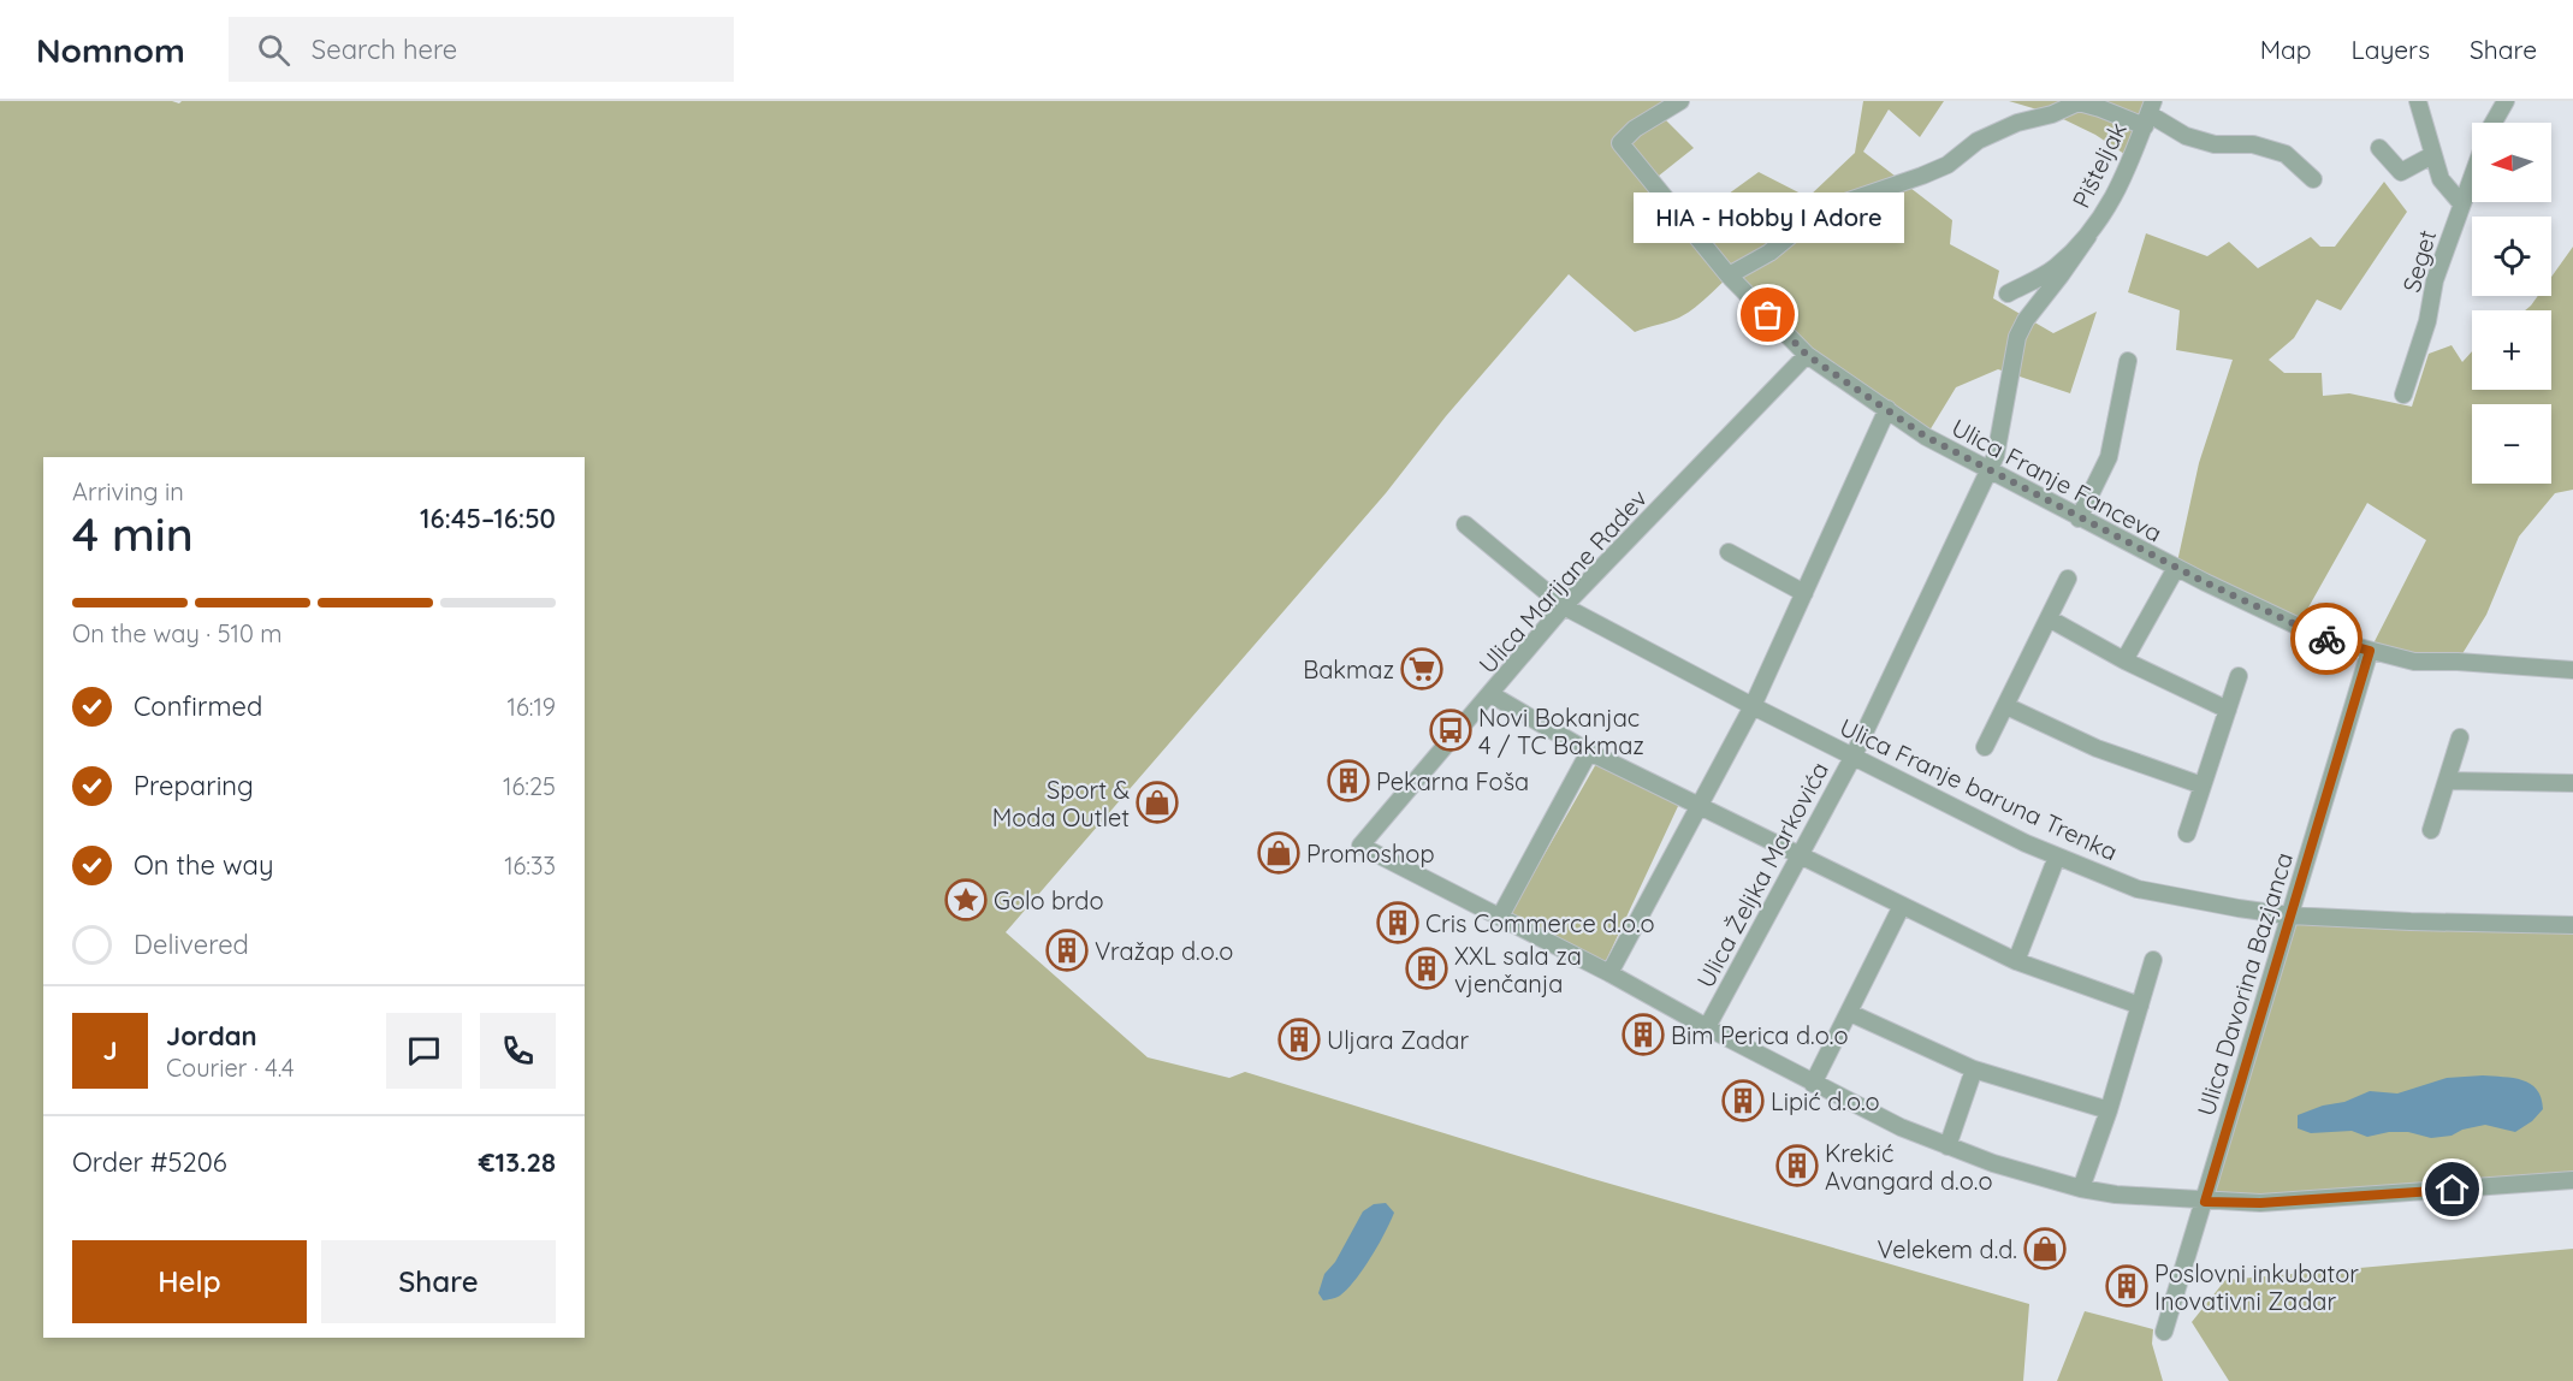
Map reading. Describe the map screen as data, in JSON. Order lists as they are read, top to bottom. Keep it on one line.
{"streets":{"street":["Pišteljak","Seget","Ulica Franje Fanceva","Ulica Marijane Radev","Ulica Franje baruna Trenka","Ulica Željka Markovića","Ulica Davorina Bazjanca"]},"crossings":[["Pišteljak","Ulica Željka Markovića"],["Ulica Franje Fanceva","Ulica Marijane Radev"],["Ulica Franje Fanceva","Ulica Željka Markovića"],["Ulica Franje Fanceva","Ulica Davorina Bazjanca"],["Ulica Marijane Radev","Ulica Franje baruna Trenka"],["Ulica Franje baruna Trenka","Ulica Željka Markovića"],["Ulica Franje baruna Trenka","Ulica Davorina Bazjanca"]],"places":{"other":["HIA - Hobby I Adore"],"supermarket":["Bakmaz"],"bus stop":["Novi Bokanjac 4 / TC Bakmaz"],"building":["Pekarna Foša","Cris Commerce d.o.o","Vražap d.o.o","XXL sala za vjenčanja","Bim Perica d.o.o","Uljara Zadar","Lipić d.o.o","Krekić Avangard d.o.o","Poslovni inkubator Inovativni Zadar"],"shop":["Sport & Moda Outlet","Promoshop","Velekem d.d."],"place":["Golo brdo"]},"north":"left","page":{"header":"Nomnom","search":"Search here","nav":["Map","Layers","Share"],"map_buttons":["+","−"],"bubble":"HIA - Hobby I Adore","heading":["4 min","Arriving in","16:45–16:50"],"panel":["Jordan","Courier · 4.4","Order #5206","€13.28"],"bar":"On the way · 510 m","list":[["Confirmed","16:19"],["Preparing","16:25"],["On the way","16:33"],"Delivered"],"round":"J","buttons":["Help","Share"]}}
